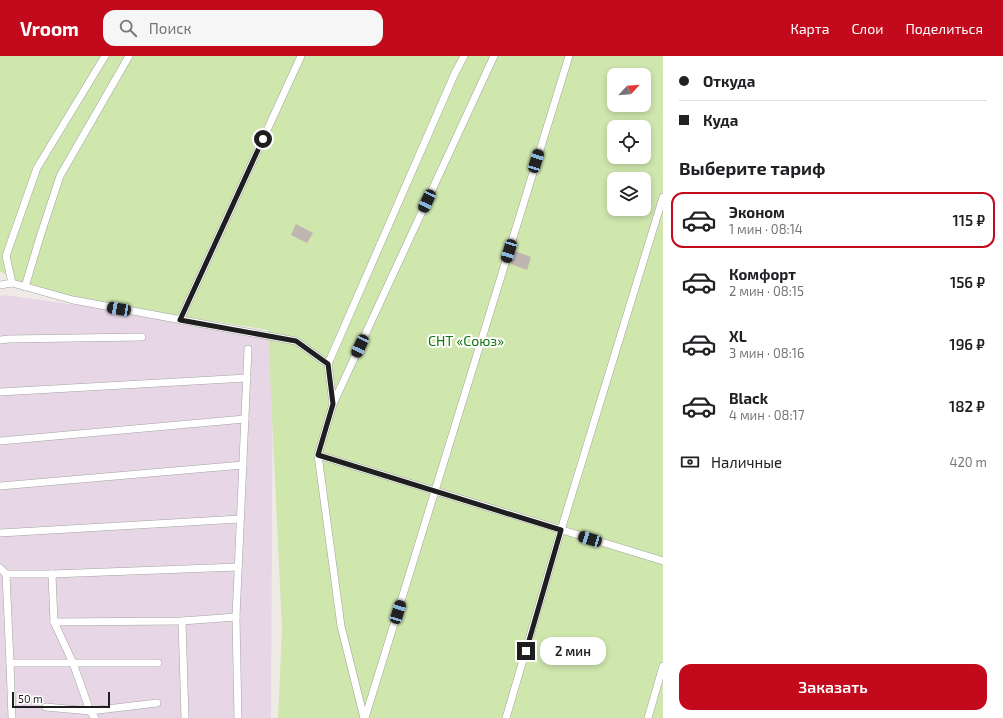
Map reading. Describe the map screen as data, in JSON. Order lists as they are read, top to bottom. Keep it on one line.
{"parks":["СНТ «Союз»"],"scale_bar":"50 m","north":"top right","page":{"header":"Vroom","search":"Поиск","nav":["Карта","Слои","Поделиться"],"banner":["Откуда","Куда"],"heading":"Выберите тариф","list":[{"name":"Эконом","note":"1 мин · 08:14","value":"115 ₽"},{"name":"Комфорт","note":"2 мин · 08:15","value":"156 ₽"},{"name":"XL","note":"3 мин · 08:16","value":"196 ₽"},{"name":"Black","note":"4 мин · 08:17","value":"182 ₽"}],"pay":["Наличные","420 m"],"bubble":"2 мин","buttons":"Заказать","scale":"50 m"}}
